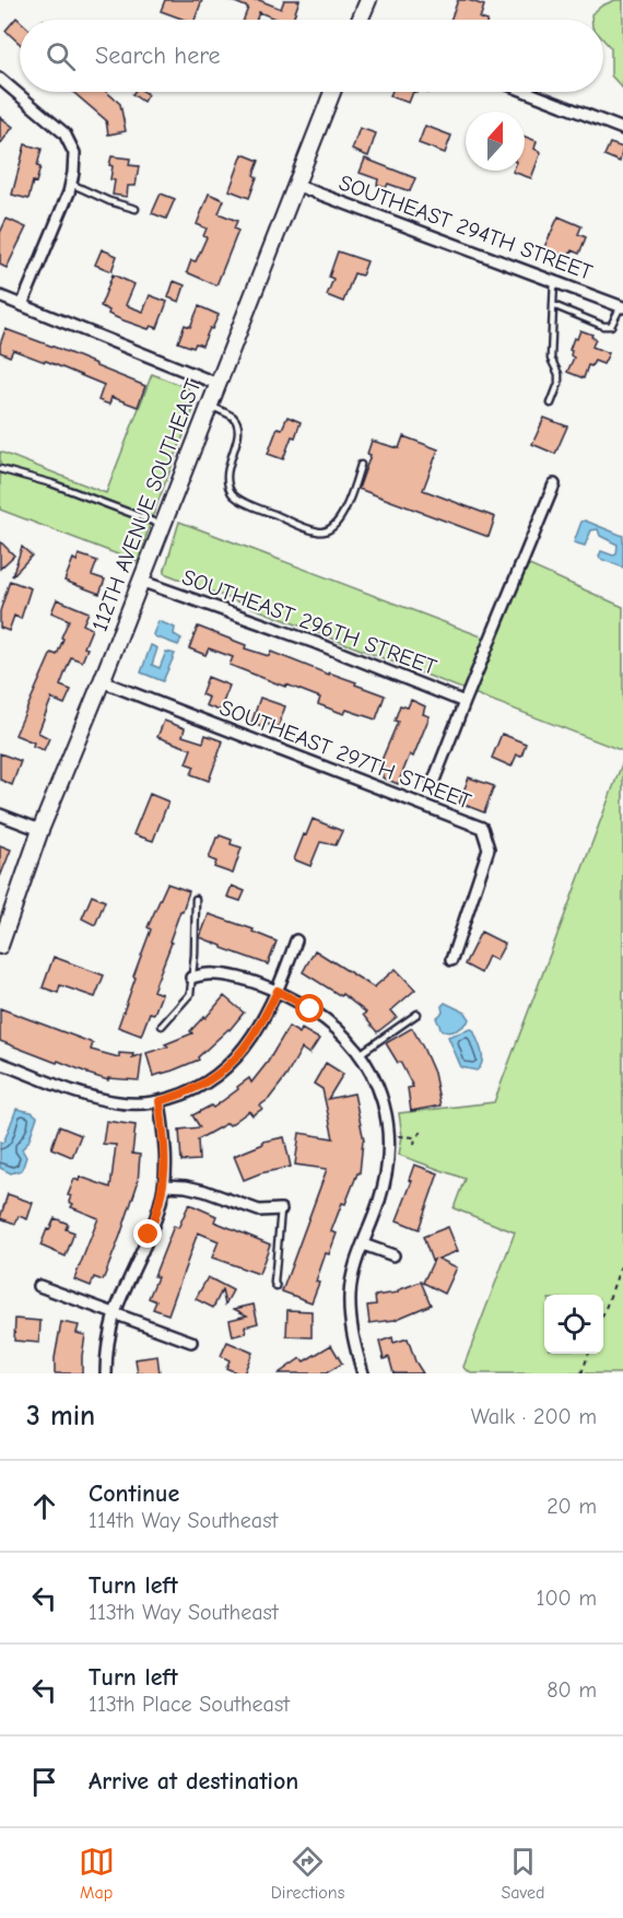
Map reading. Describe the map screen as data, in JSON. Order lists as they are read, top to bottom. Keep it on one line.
{"streets":{"street":["SOUTHEAST 294TH STREET","112TH AVENUE SOUTHEAST","SOUTHEAST 296TH STREET","SOUTHEAST 297TH STREET"]},"crossings":[["SOUTHEAST 294TH STREET","112TH AVENUE SOUTHEAST"],["112TH AVENUE SOUTHEAST","SOUTHEAST 296TH STREET"],["112TH AVENUE SOUTHEAST","SOUTHEAST 297TH STREET"]],"north":"top","page":{"search":"Search here","heading":["3 min","Walk · 200 m"],"list":[["Continue","114th Way Southeast","20 m"],["Turn left","113th Way Southeast","100 m"],["Turn left","113th Place Southeast","80 m"],"Arrive at destination"],"nav":["Map","Directions","Saved"]}}
